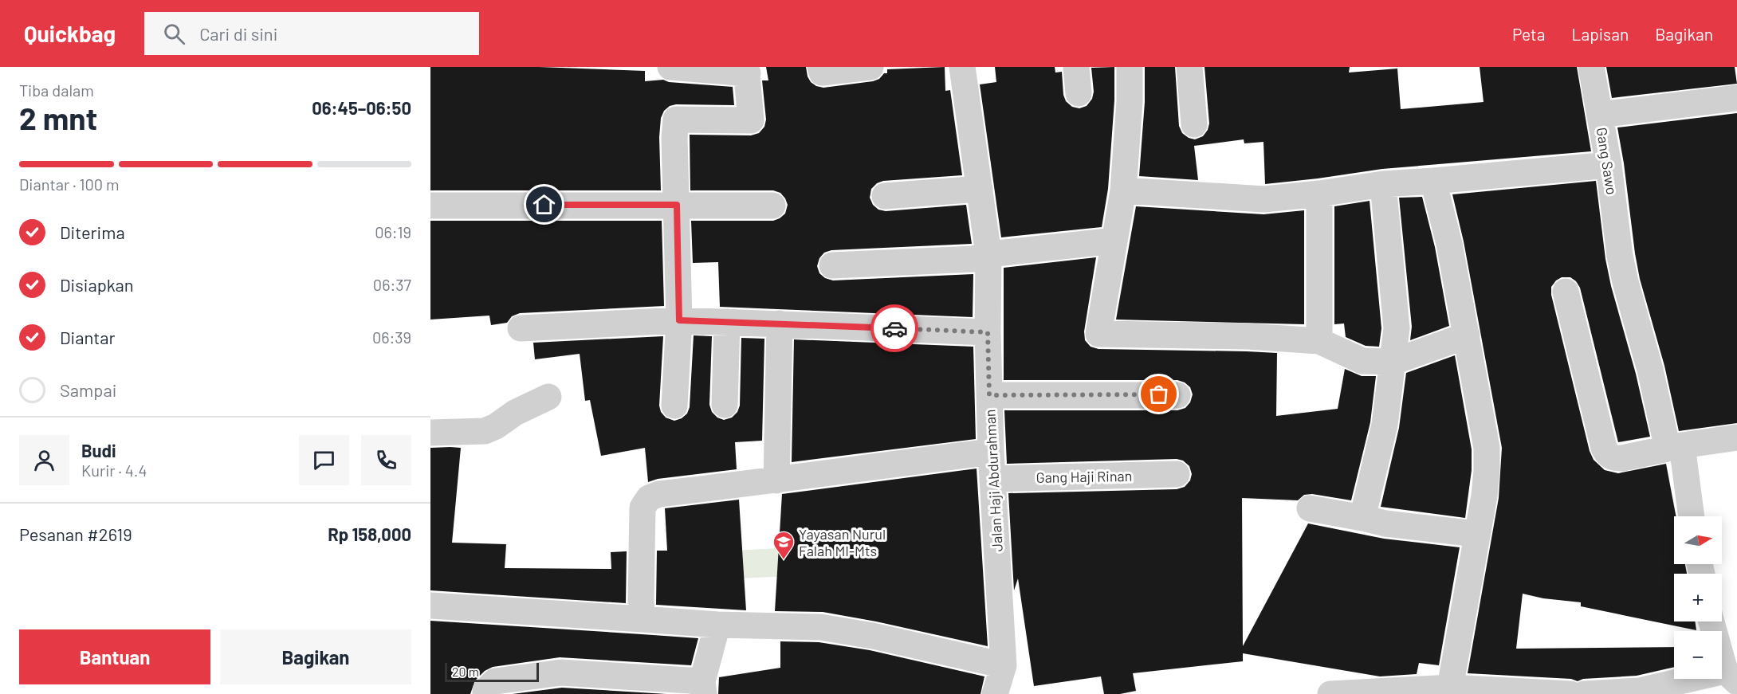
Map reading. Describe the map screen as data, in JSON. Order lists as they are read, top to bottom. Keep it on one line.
{"streets":{"street":["Gang Sawo","Gang Haji Rinan","Jalan Haji Abdurahman"]},"crossings":[["Gang Haji Rinan","Jalan Haji Abdurahman"]],"places":{"school or university":["Yayasan Nurul Falah MI-Mts"]},"scale_bar":"20 m","north":"right","page":{"header":"Quickbag","search":"Cari di sini","nav":["Peta","Lapisan","Bagikan"],"heading":["2 mnt","Tiba dalam","06:45–06:50"],"panel":["Budi","Kurir · 4.4","Pesanan #2619","Rp 158,000"],"bar":"Diantar · 100 m","list":[["Diterima","06:19"],["Disiapkan","06:37"],["Diantar","06:39"],"Sampai"],"map_buttons":["+","−"],"buttons":["Bantuan","Bagikan"],"scale":"20 m"}}
